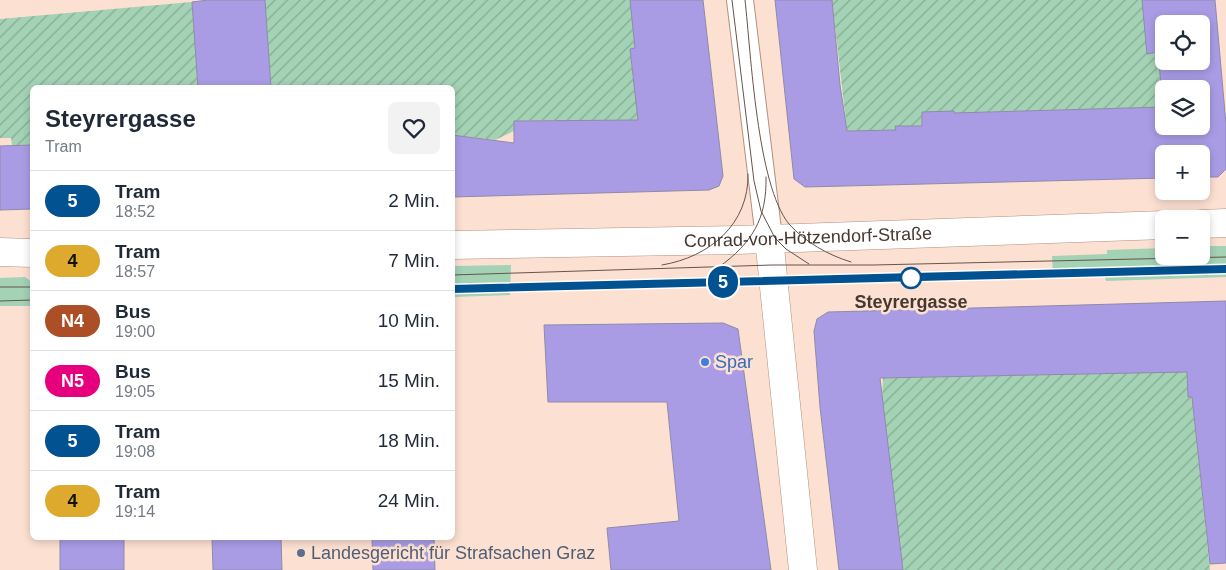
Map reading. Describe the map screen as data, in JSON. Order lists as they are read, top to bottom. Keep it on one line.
{"streets":{"main road":["Conrad-von-Hötzendorf-Straße"]},"places":["Steyrergasse","Spar","Landesgericht für Strafsachen Graz"],"lines":["tram line 5"],"page":{"on_map":"5","map_buttons":["+","−"],"heading":["Steyrergasse","Tram"],"list":[{"mark":"5","name":"Tram","note":"18:52","value":"2 Min."},{"mark":"4","name":"Tram","note":"18:57","value":"7 Min."},{"mark":"N4","name":"Bus","note":"19:00","value":"10 Min."},{"mark":"N5","name":"Bus","note":"19:05","value":"15 Min."},{"mark":"5","name":"Tram","note":"19:08","value":"18 Min."},{"mark":"4","name":"Tram","note":"19:14","value":"24 Min."}]}}
